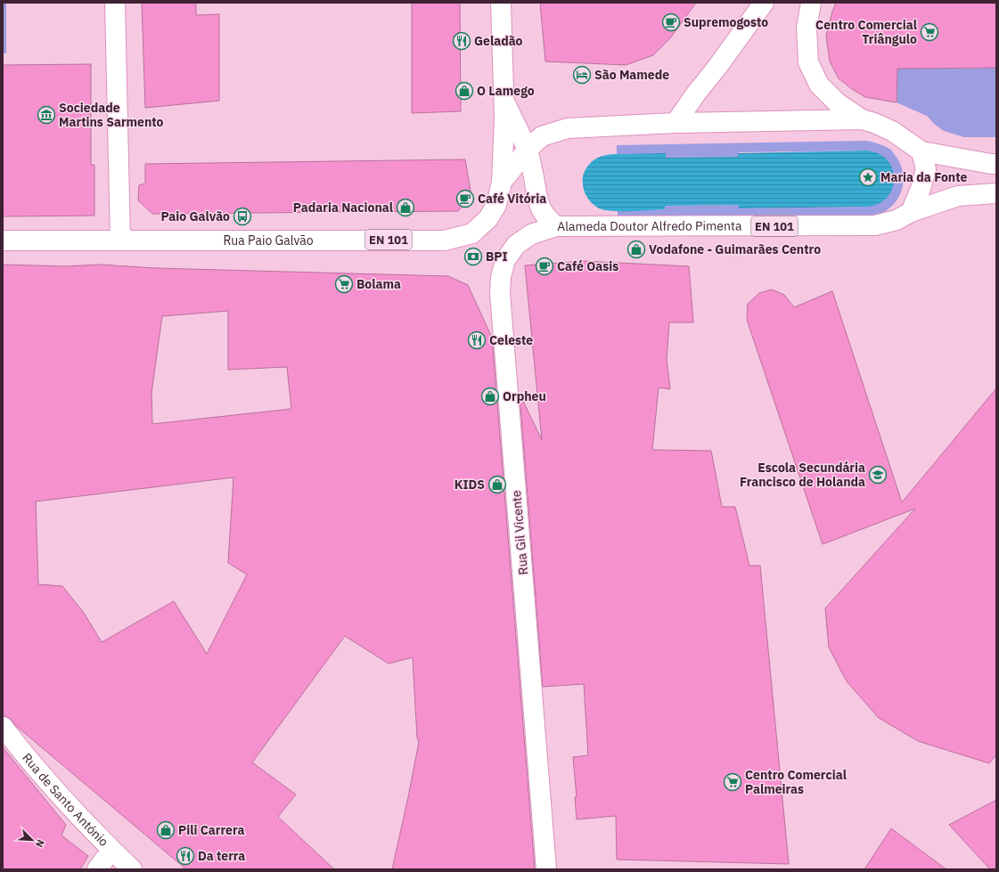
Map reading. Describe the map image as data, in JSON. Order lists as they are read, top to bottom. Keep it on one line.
{"streets":{"main road":["Alameda Doutor Alfredo Pimenta","EN 101","Rua Paio Galvão","Rua Gil Vicente","Rua de Santo António"]},"crossings":[["Alameda Doutor Alfredo Pimenta","EN 101"],["Alameda Doutor Alfredo Pimenta","Rua Paio Galvão"],["Alameda Doutor Alfredo Pimenta","Rua Gil Vicente"],["EN 101","Rua Paio Galvão"]],"places":{"cafe":["Supremogosto","Café Vitória","Café Oasis"],"supermarket":["Centro Comercial Triângulo","Bolama","Centro Comercial Palmeiras"],"restaurant":["Geladão","Celeste","Da terra"],"hotel":["São Mamede"],"shop":["O Lamego","Padaria Nacional","Vodafone - Guimarães Centro","Orpheu","KIDS","Pili Carrera"],"museum":["Sociedade Martins Sarmento"],"place":["Maria da Fonte"],"bus stop":["Paio Galvão"],"bank":["BPI"],"school or university":["Escola Secundária Francisco de Holanda"]},"north":"bottom right"}
